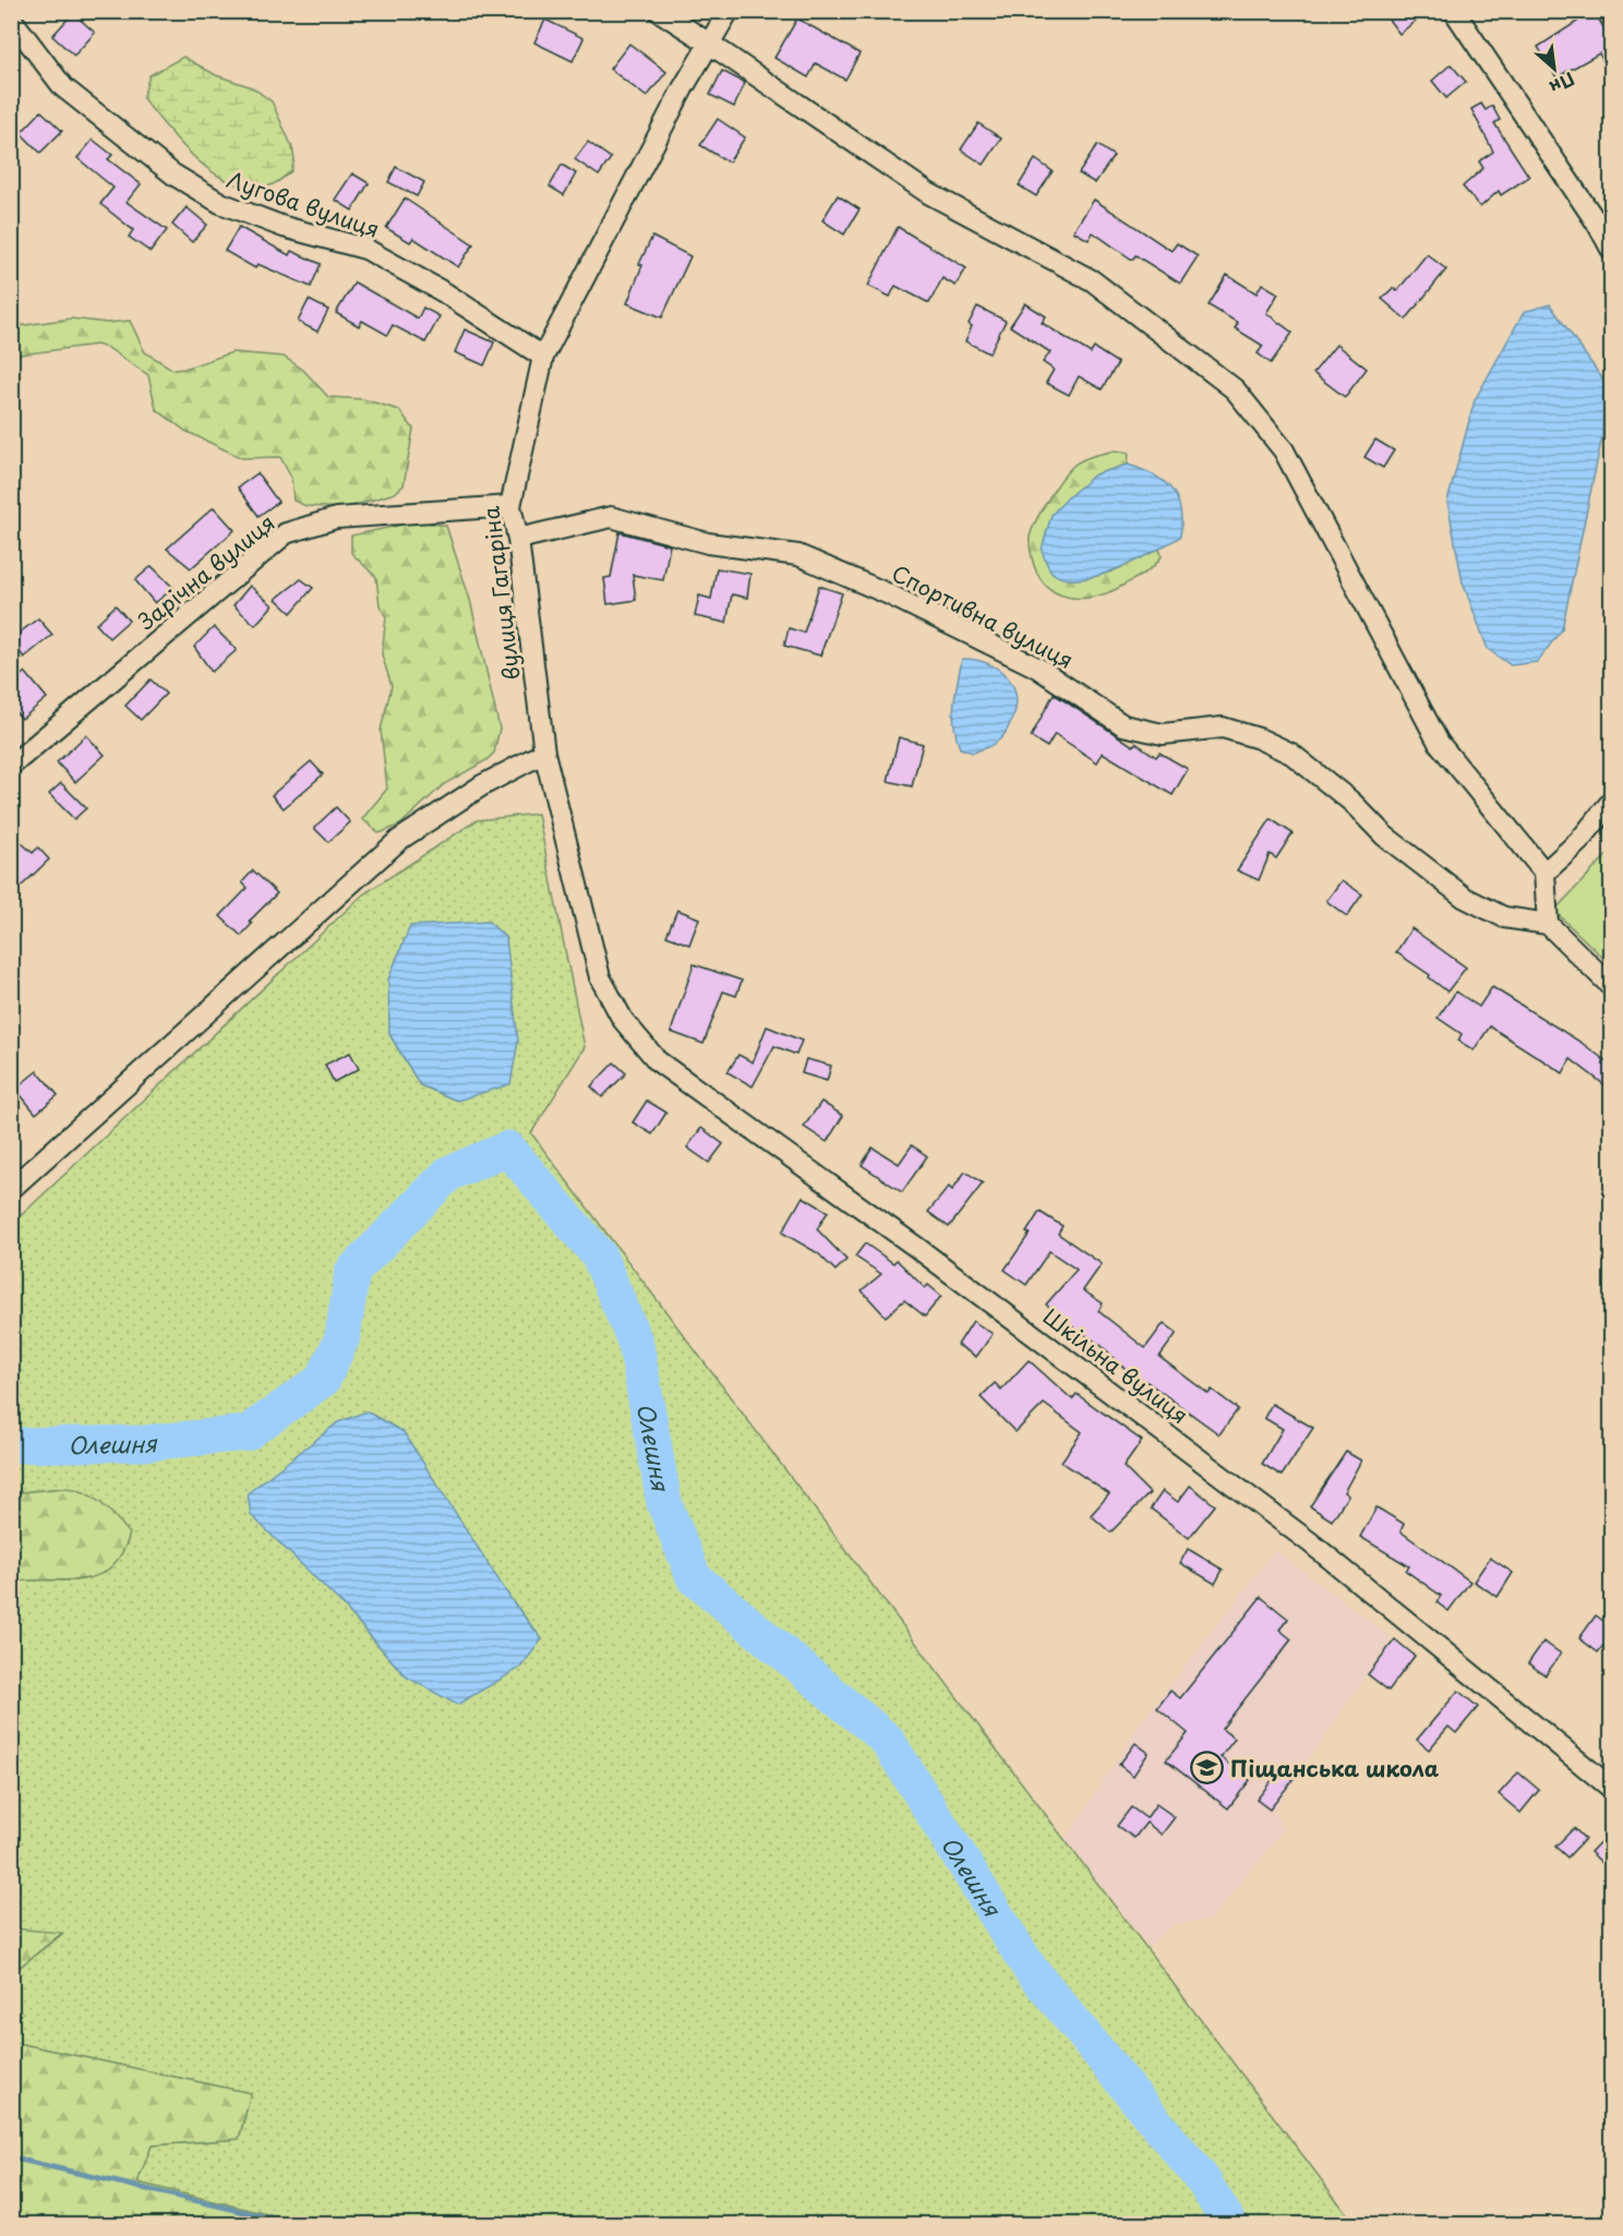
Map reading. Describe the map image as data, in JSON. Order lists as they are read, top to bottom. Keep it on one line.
{"streets":{"street":["Лугова вулиця","Зарічна вулиця","вулиця Гагаріна","Спортивна вулиця","Шкільна вулиця"]},"crossings":[["Лугова вулиця","вулиця Гагаріна"],["Зарічна вулиця","вулиця Гагаріна"],["вулиця Гагаріна","Спортивна вулиця"],["вулиця Гагаріна","Шкільна вулиця"]],"water":["Олешня"],"places":{"school or university":["Піщанська школа"]},"north":"bottom right"}
